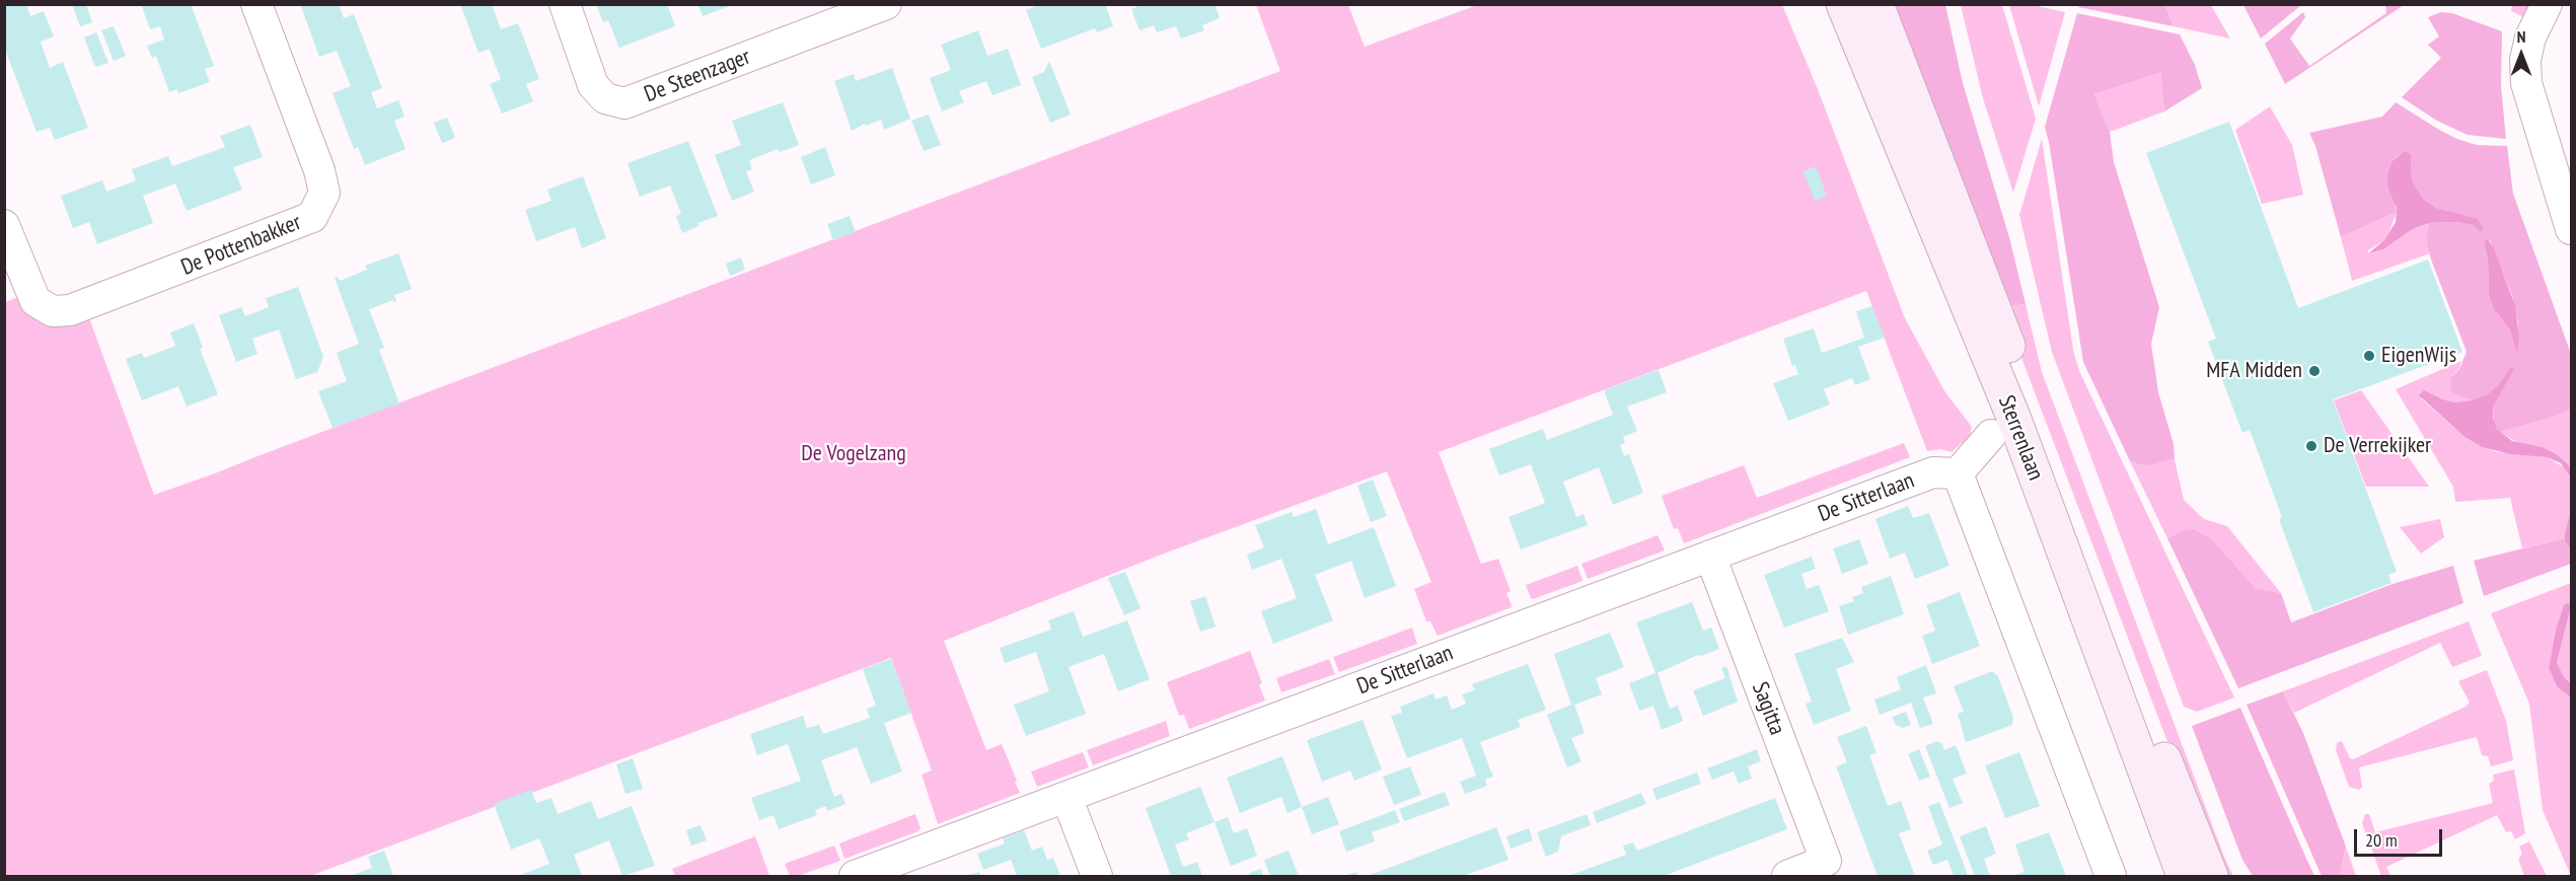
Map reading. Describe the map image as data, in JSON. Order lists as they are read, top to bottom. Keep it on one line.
{"streets":{"street":["De Steenzager","De Pottenbakker","Sterrenlaan","De Sitterlaan","Sagitta"]},"crossings":[["Sterrenlaan","De Sitterlaan"],["De Sitterlaan","Sagitta"]],"parks":["De Vogelzang"],"places":["EigenWijs","MFA Midden","De Verrekijker"],"scale_bar":"20 m","north":"top"}
